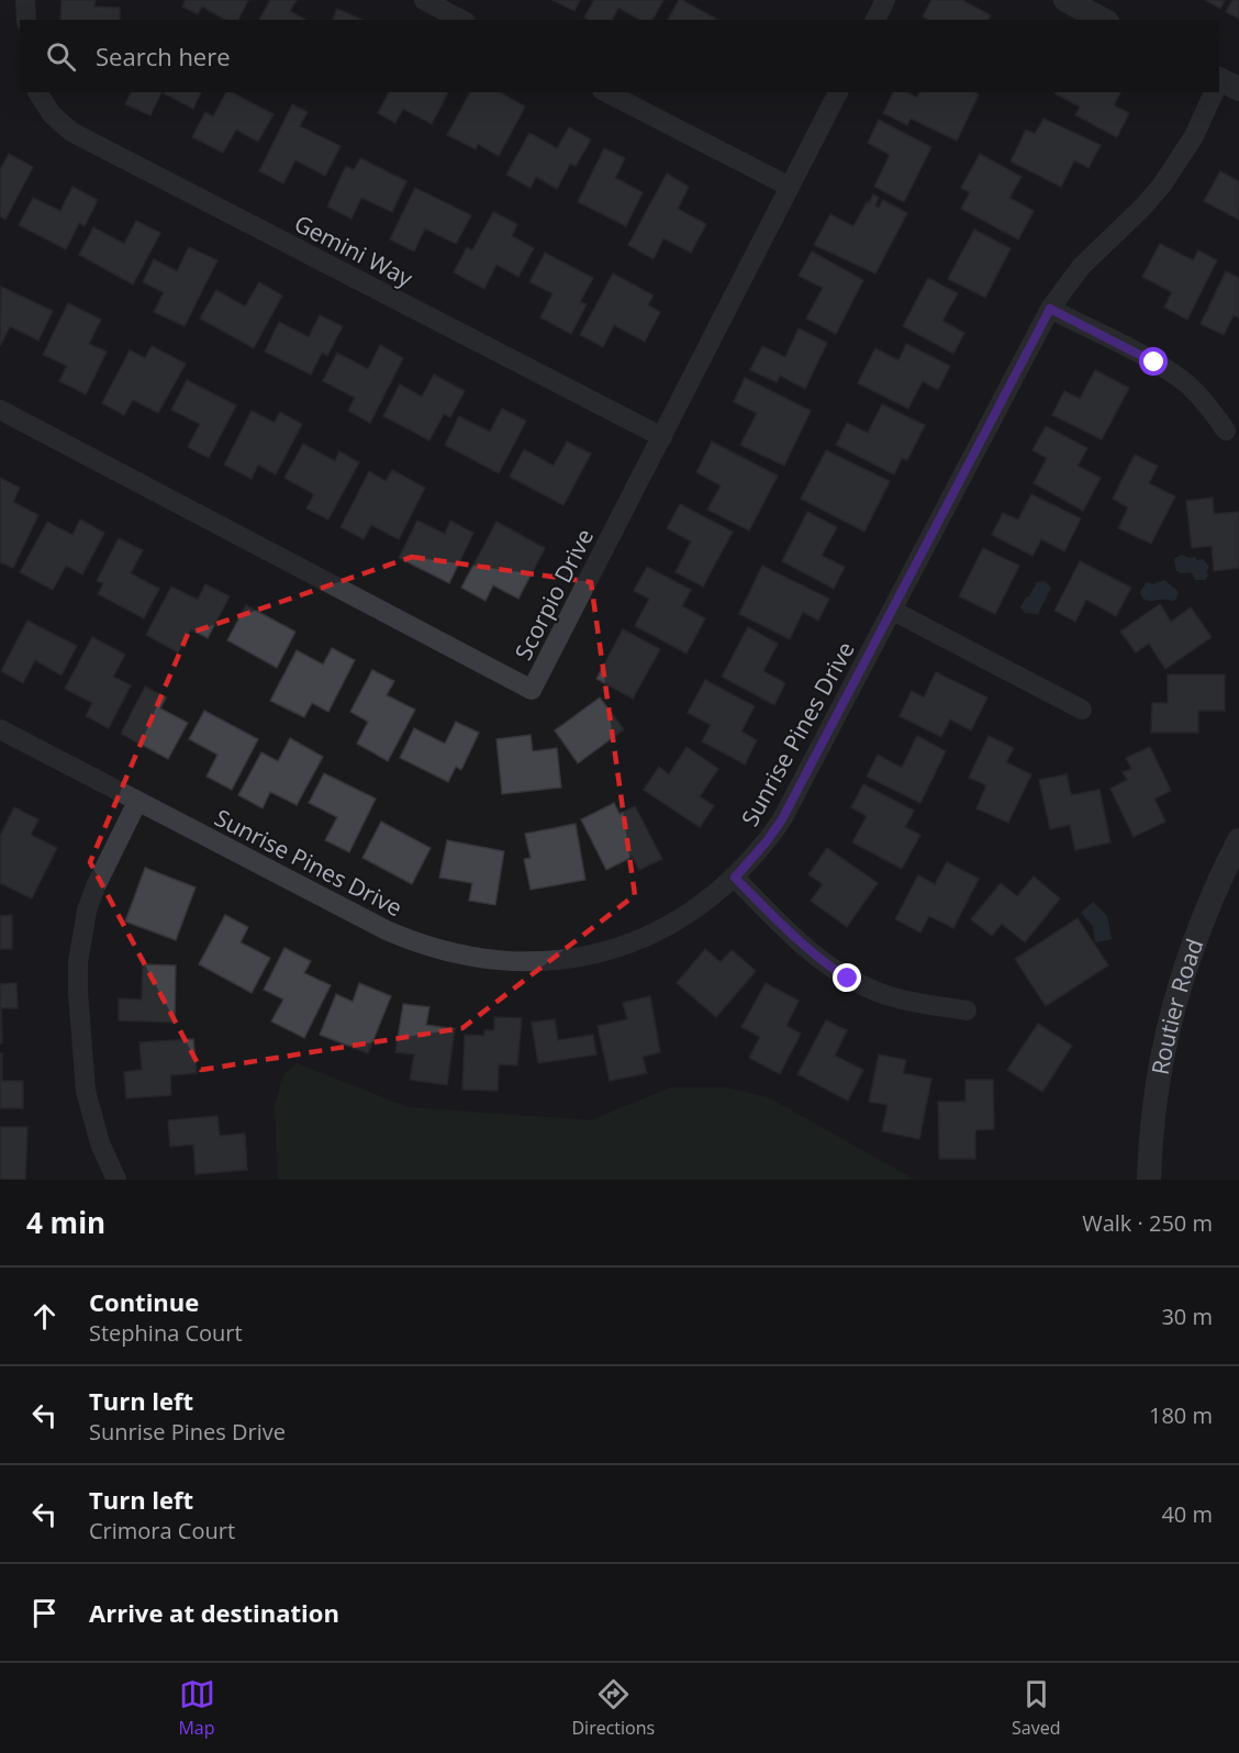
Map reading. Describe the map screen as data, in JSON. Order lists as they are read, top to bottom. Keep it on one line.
{"streets":{"street":["Gemini Way","Scorpio Drive","Sunrise Pines Drive","Routier Road"]},"crossings":[["Gemini Way","Scorpio Drive"]],"page":{"search":"Search here","heading":["4 min","Walk · 250 m"],"list":[["Continue","Stephina Court","30 m"],["Turn left","Sunrise Pines Drive","180 m"],["Turn left","Crimora Court","40 m"],"Arrive at destination"],"nav":["Map","Directions","Saved"]}}
